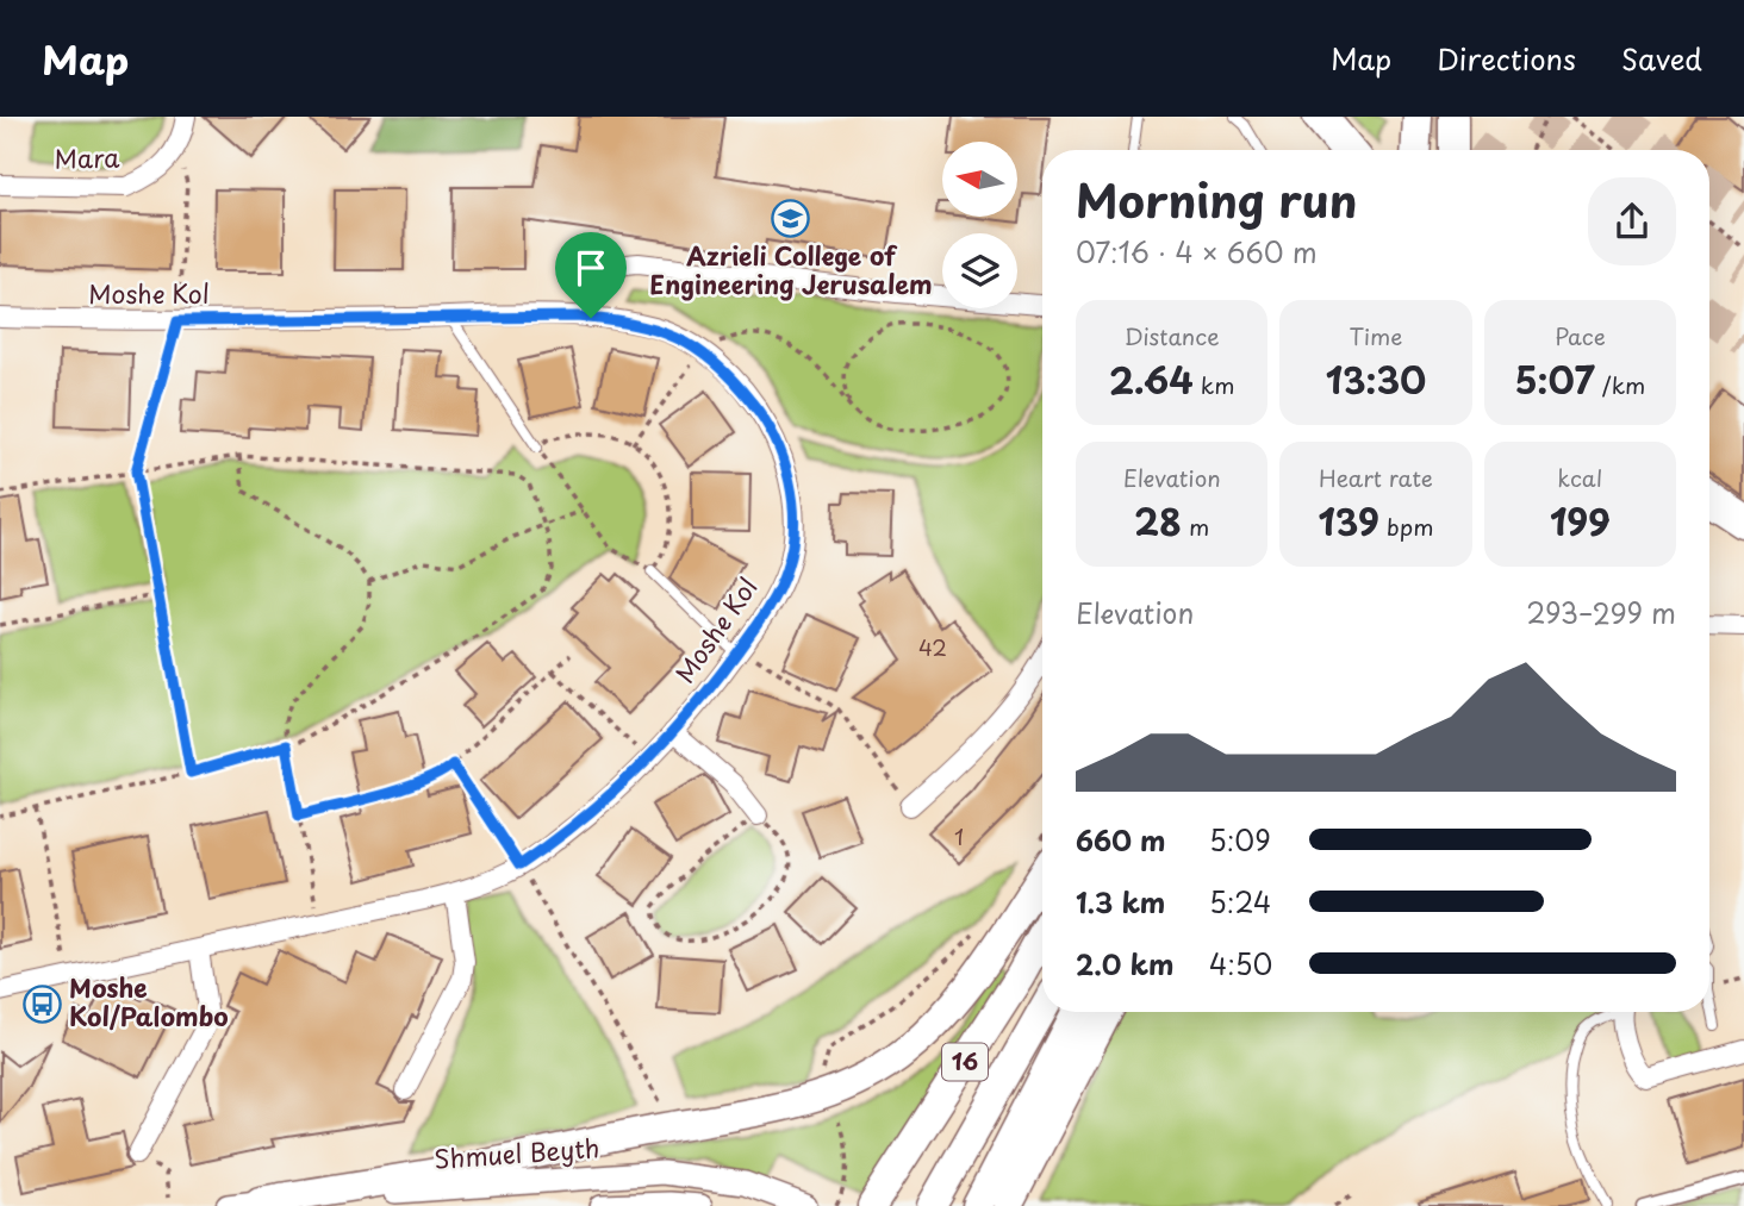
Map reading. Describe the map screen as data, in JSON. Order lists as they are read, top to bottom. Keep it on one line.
{"streets":{"highway":["16"],"street":["Mara","Moshe Kol","Shmuel Beyth"]},"places":{"school or university":["Azrieli College of Engineering Jerusalem"],"bus stop":["Moshe Kol/Palombo"]},"house_numbers":["42","1"],"north":"left","page":{"header":"Map","nav":["Map","Directions","Saved"],"heading":["Morning run","07:16 · 4 × 660 m"],"stats":[["Distance","2.64 km"],["Time","13:30"],["Pace","5:07 /km"],["Elevation","28 m"],["Heart rate","139 bpm"],["kcal","199"]],"chart":["Elevation","293–299 m"],"list":[{"name":"660 m","note":"5:09"},{"name":"1.3 km","note":"5:24"},{"name":"2.0 km","note":"4:50"}]}}
